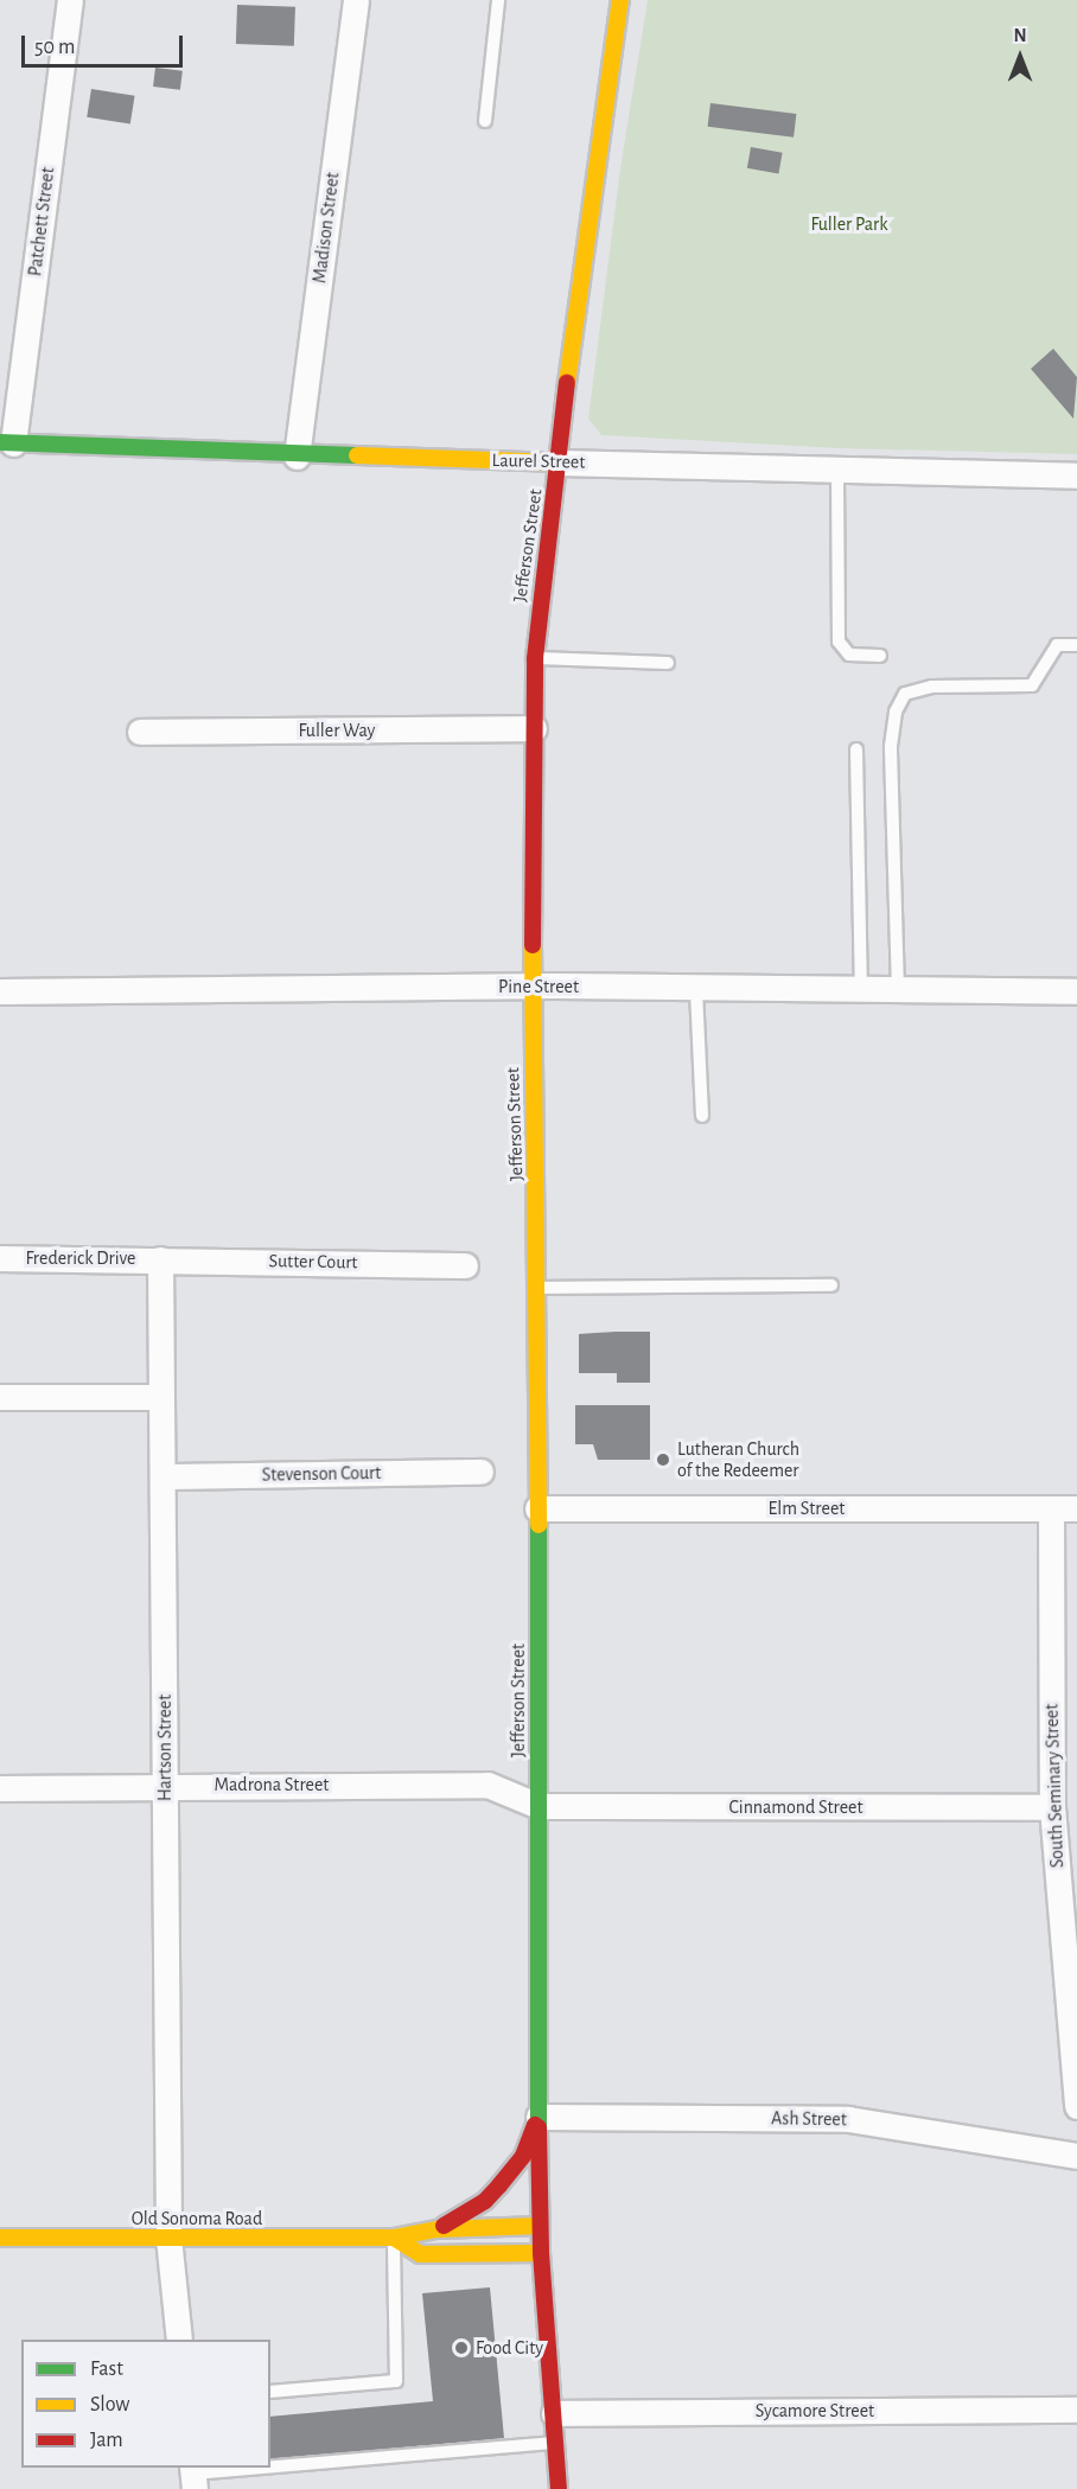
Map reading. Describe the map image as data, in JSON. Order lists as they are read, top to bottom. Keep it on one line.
{"streets":{"main road":["Laurel Street","Jefferson Street","Old Sonoma Road"],"street":["Patchett Street","Madison Street","Fuller Way","Pine Street","Frederick Drive","Sutter Court","Stevenson Court","Elm Street","Hartson Street","Madrona Street","South Seminary Street","Cinnamond Street","Ash Street","Sycamore Street"]},"crossings":[["Patchett Street","Laurel Street"],["Madison Street","Laurel Street"],["Laurel Street","Jefferson Street"],["Jefferson Street","Fuller Way"],["Jefferson Street","Pine Street"],["Jefferson Street","Elm Street"],["Jefferson Street","Madrona Street"],["Jefferson Street","Cinnamond Street"],["Jefferson Street","Ash Street"],["Jefferson Street","Old Sonoma Road"],["Jefferson Street","Sycamore Street"],["Frederick Drive","Sutter Court"],["Frederick Drive","Hartson Street"],["Sutter Court","Hartson Street"],["Stevenson Court","Hartson Street"],["Elm Street","South Seminary Street"],["Hartson Street","Madrona Street"],["Hartson Street","Old Sonoma Road"],["Madrona Street","Cinnamond Street"],["South Seminary Street","Cinnamond Street"]],"parks":["Fuller Park"],"places":["Lutheran Church of the Redeemer","Food City"],"legend":["Fast","Slow","Jam"],"scale_bar":"50 m","north":"top"}
